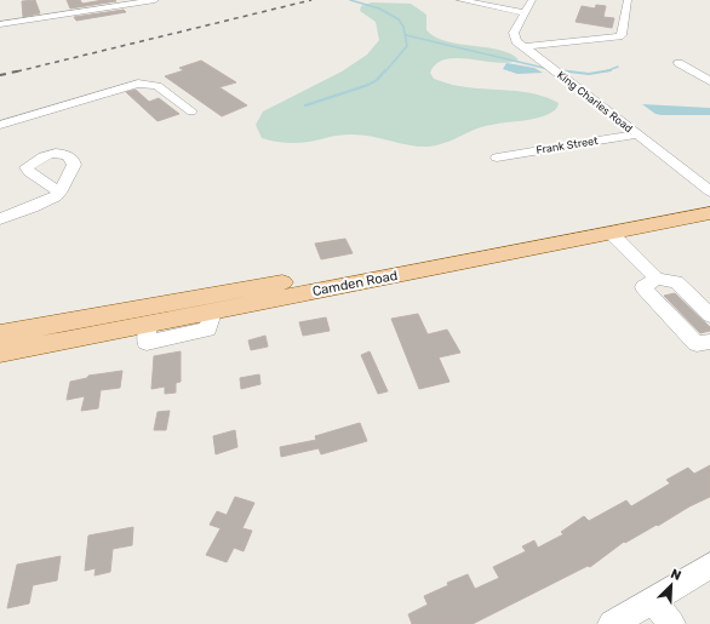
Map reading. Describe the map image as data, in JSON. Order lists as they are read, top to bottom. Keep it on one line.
{"streets":{"main road":["Camden Road"],"street":["King Charles Road","Frank Street"]},"crossings":[["King Charles Road","Frank Street"]],"north":"top right"}
